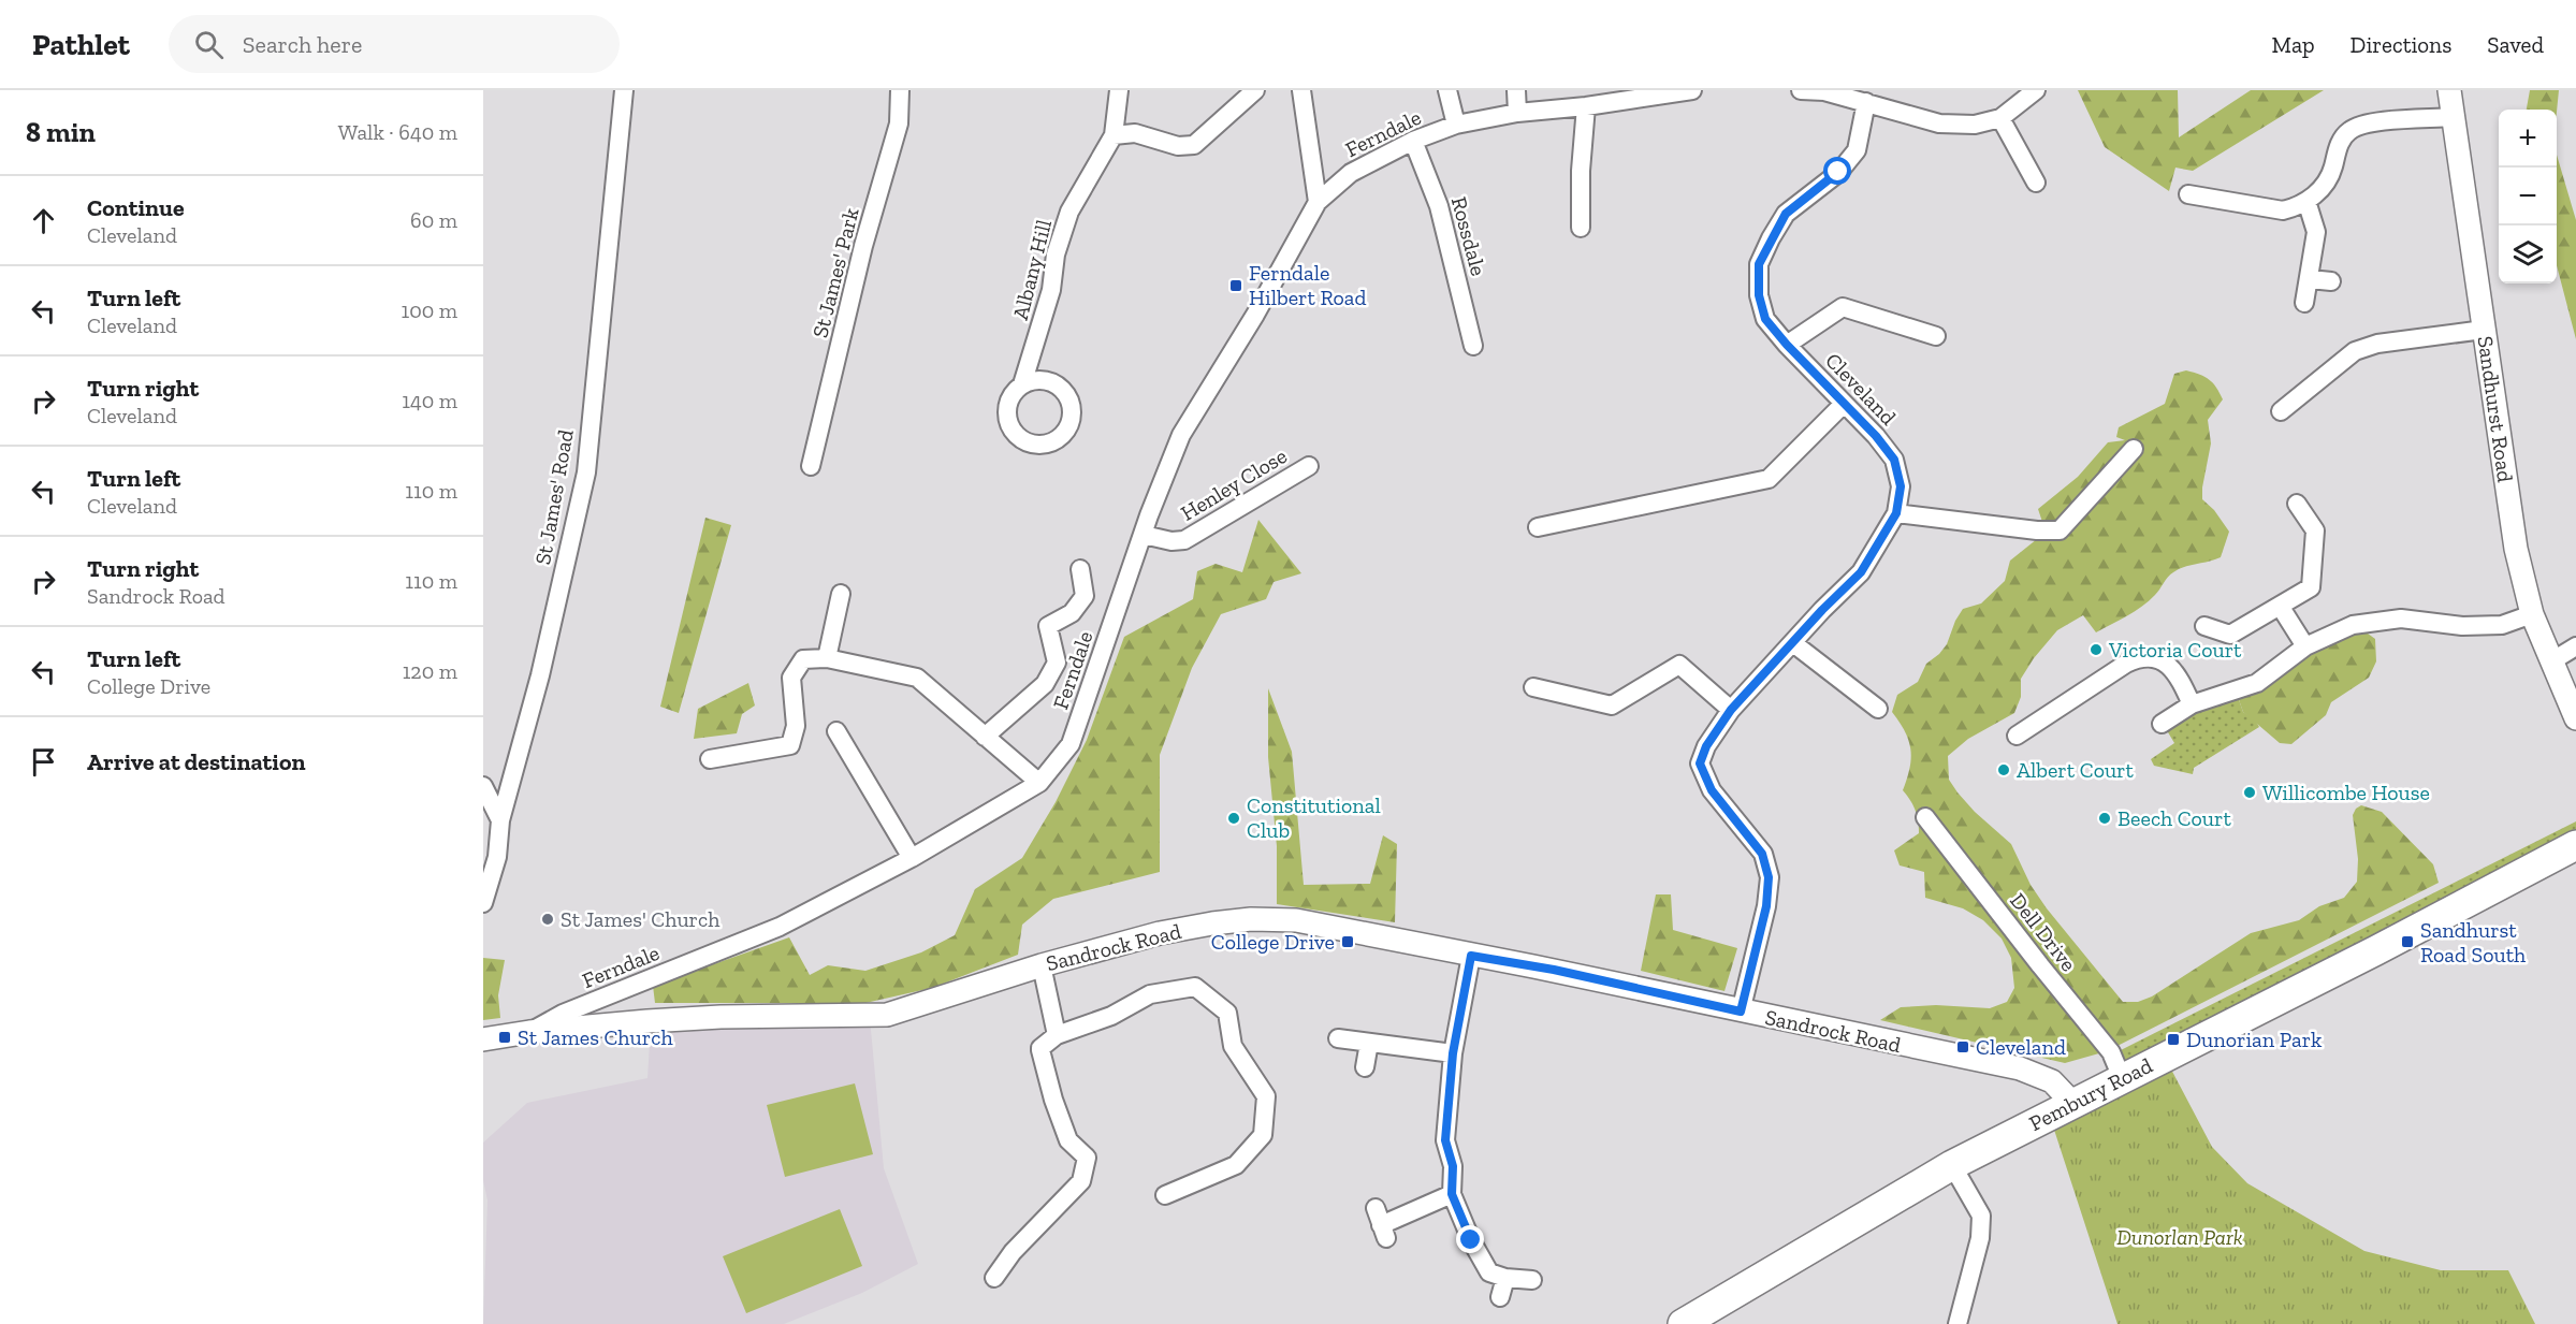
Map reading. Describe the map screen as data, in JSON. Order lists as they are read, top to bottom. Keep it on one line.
{"streets":{"main road":["Pembury Road"],"street":["Ferndale","Rossdale","Albany Hill","St James' Park","Cleveland","Sandhurst Road","Henley Close","St James' Road","Dell Drive","Sandrock Road"]},"crossings":[["Ferndale","Rossdale"],["Ferndale","Henley Close"],["Ferndale","Sandrock Road"],["Cleveland","Sandrock Road"],["Dell Drive","Pembury Road"],["Sandrock Road","Pembury Road"]],"parks":["Dunorlan Park"],"places":{"transit":["Ferndale Hilbert Road","College Drive","Sandhurst Road South","St James Church","Dunorian Park","Cleveland"],"other":["Victoria Court","Albert Court","Willicombe House","Constitutional Club","Beech Court","St James' Church"]},"page":{"header":"Pathlet","search":"Search here","nav":["Map","Directions","Saved"],"heading":["8 min","Walk · 640 m"],"map_buttons":["+","−"],"list":[["Continue","Cleveland","60 m"],["Turn left","Cleveland","100 m"],["Turn right","Cleveland","140 m"],["Turn left","Cleveland","110 m"],["Turn right","Sandrock Road","110 m"],["Turn left","College Drive","120 m"],"Arrive at destination"]}}
